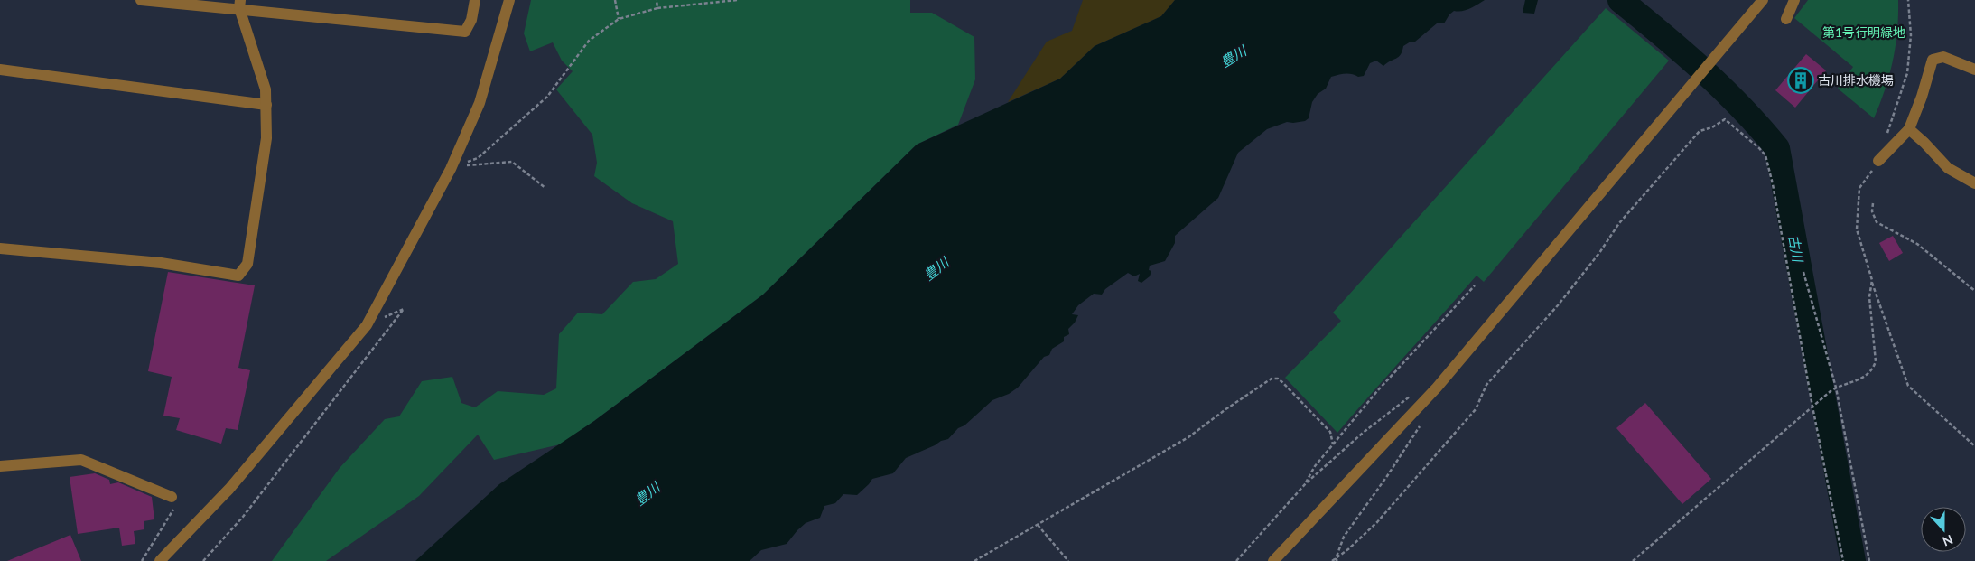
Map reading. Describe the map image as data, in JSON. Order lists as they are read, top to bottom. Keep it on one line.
{"water":["豊川","古川"],"parks":["第1号行明緑地"],"places":{"building":["古川排水機場"]},"north":"bottom"}
